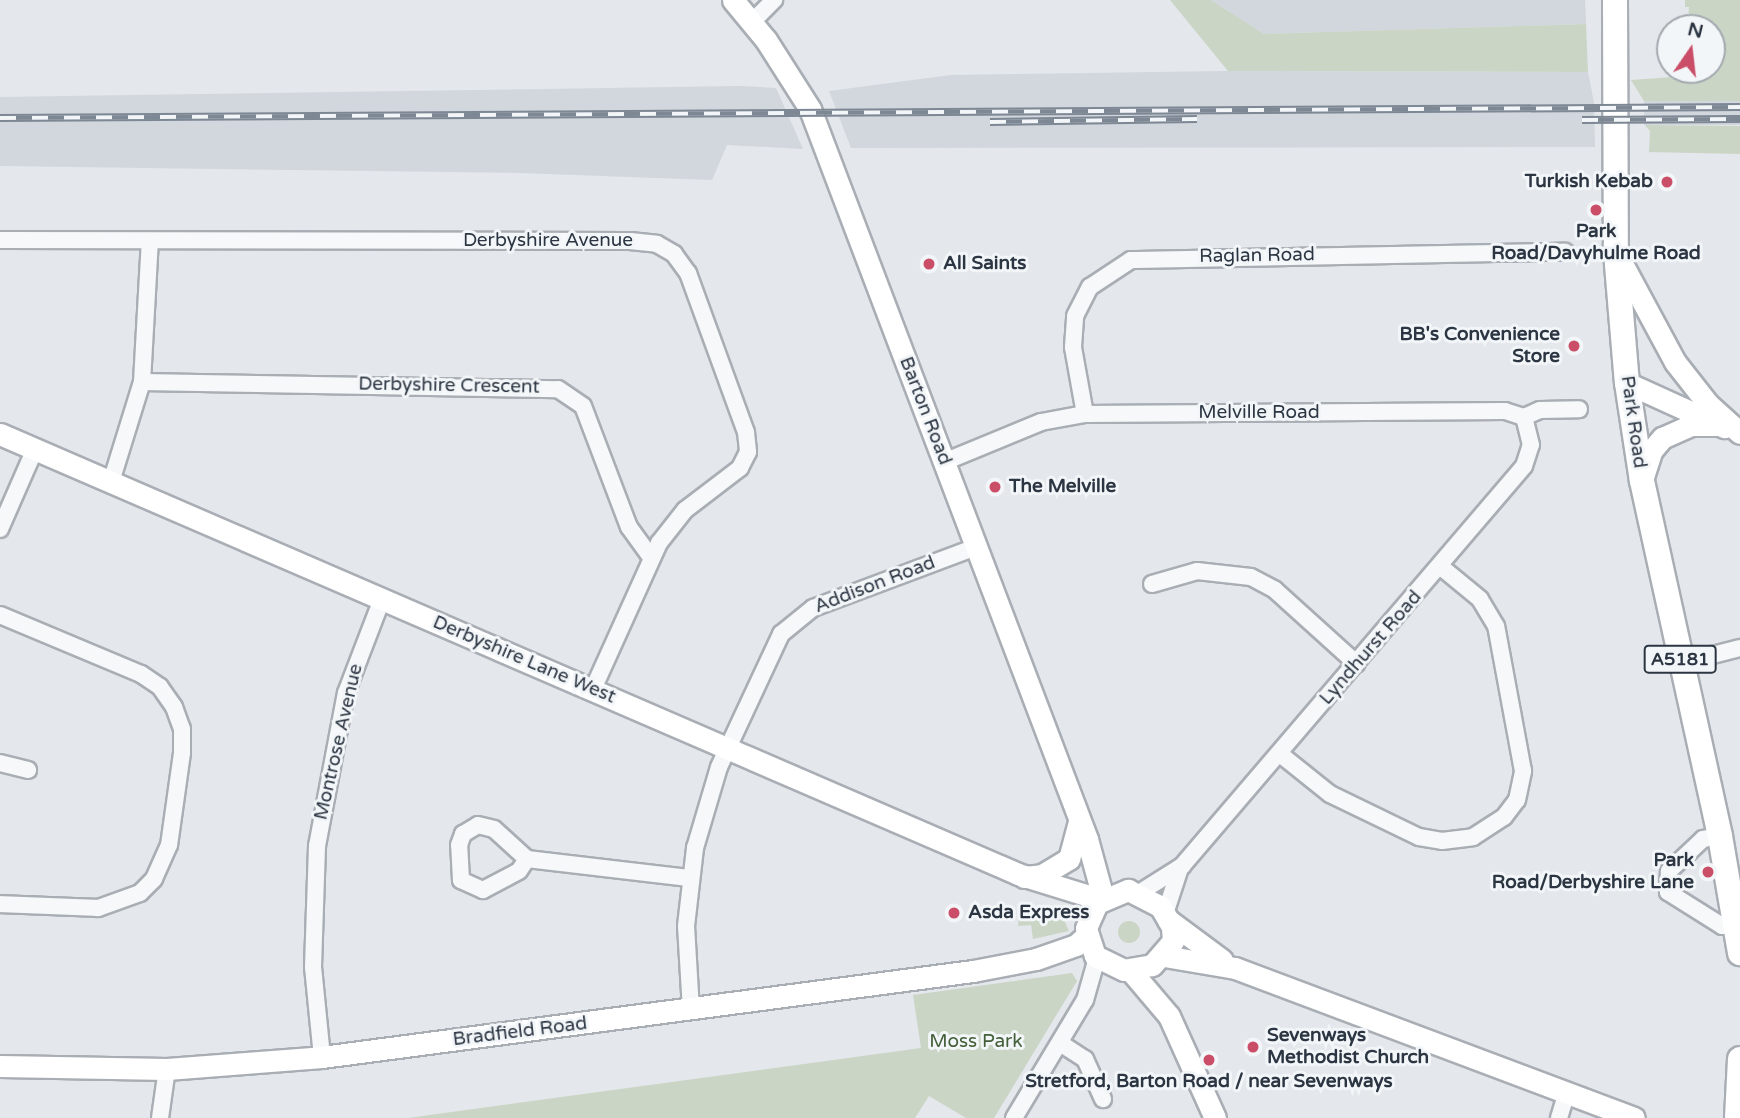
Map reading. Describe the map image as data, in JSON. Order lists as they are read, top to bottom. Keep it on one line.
{"streets":{"main road":["Park Road","A5181"],"street":["Derbyshire Avenue","Raglan Road","Derbyshire Crescent","Barton Road","Melville Road","Addison Road","Lyndhurst Road","Derbyshire Lane West","Montrose Avenue","Bradfield Road"]},"crossings":[["Derbyshire Avenue","Derbyshire Crescent"],["Derbyshire Avenue","Derbyshire Lane West"],["Raglan Road","Melville Road"],["Barton Road","Melville Road"],["Barton Road","Addison Road"],["Barton Road","Lyndhurst Road"],["Barton Road","Derbyshire Lane West"],["Barton Road","Bradfield Road"],["Melville Road","Lyndhurst Road"],["Addison Road","Derbyshire Lane West"],["Addison Road","Bradfield Road"],["Lyndhurst Road","Derbyshire Lane West"],["Lyndhurst Road","Bradfield Road"],["Derbyshire Lane West","Montrose Avenue"],["Derbyshire Lane West","Bradfield Road"],["Montrose Avenue","Bradfield Road"]],"parks":["Moss Park"],"places":["Turkish Kebab","Park Road/Davyhulme Road","All Saints","BB's Convenience Store","The Melville","Park Road/Derbyshire Lane","Asda Express","Sevenways Methodist Church","Stretford, Barton Road / near Sevenways"],"north":"top"}
